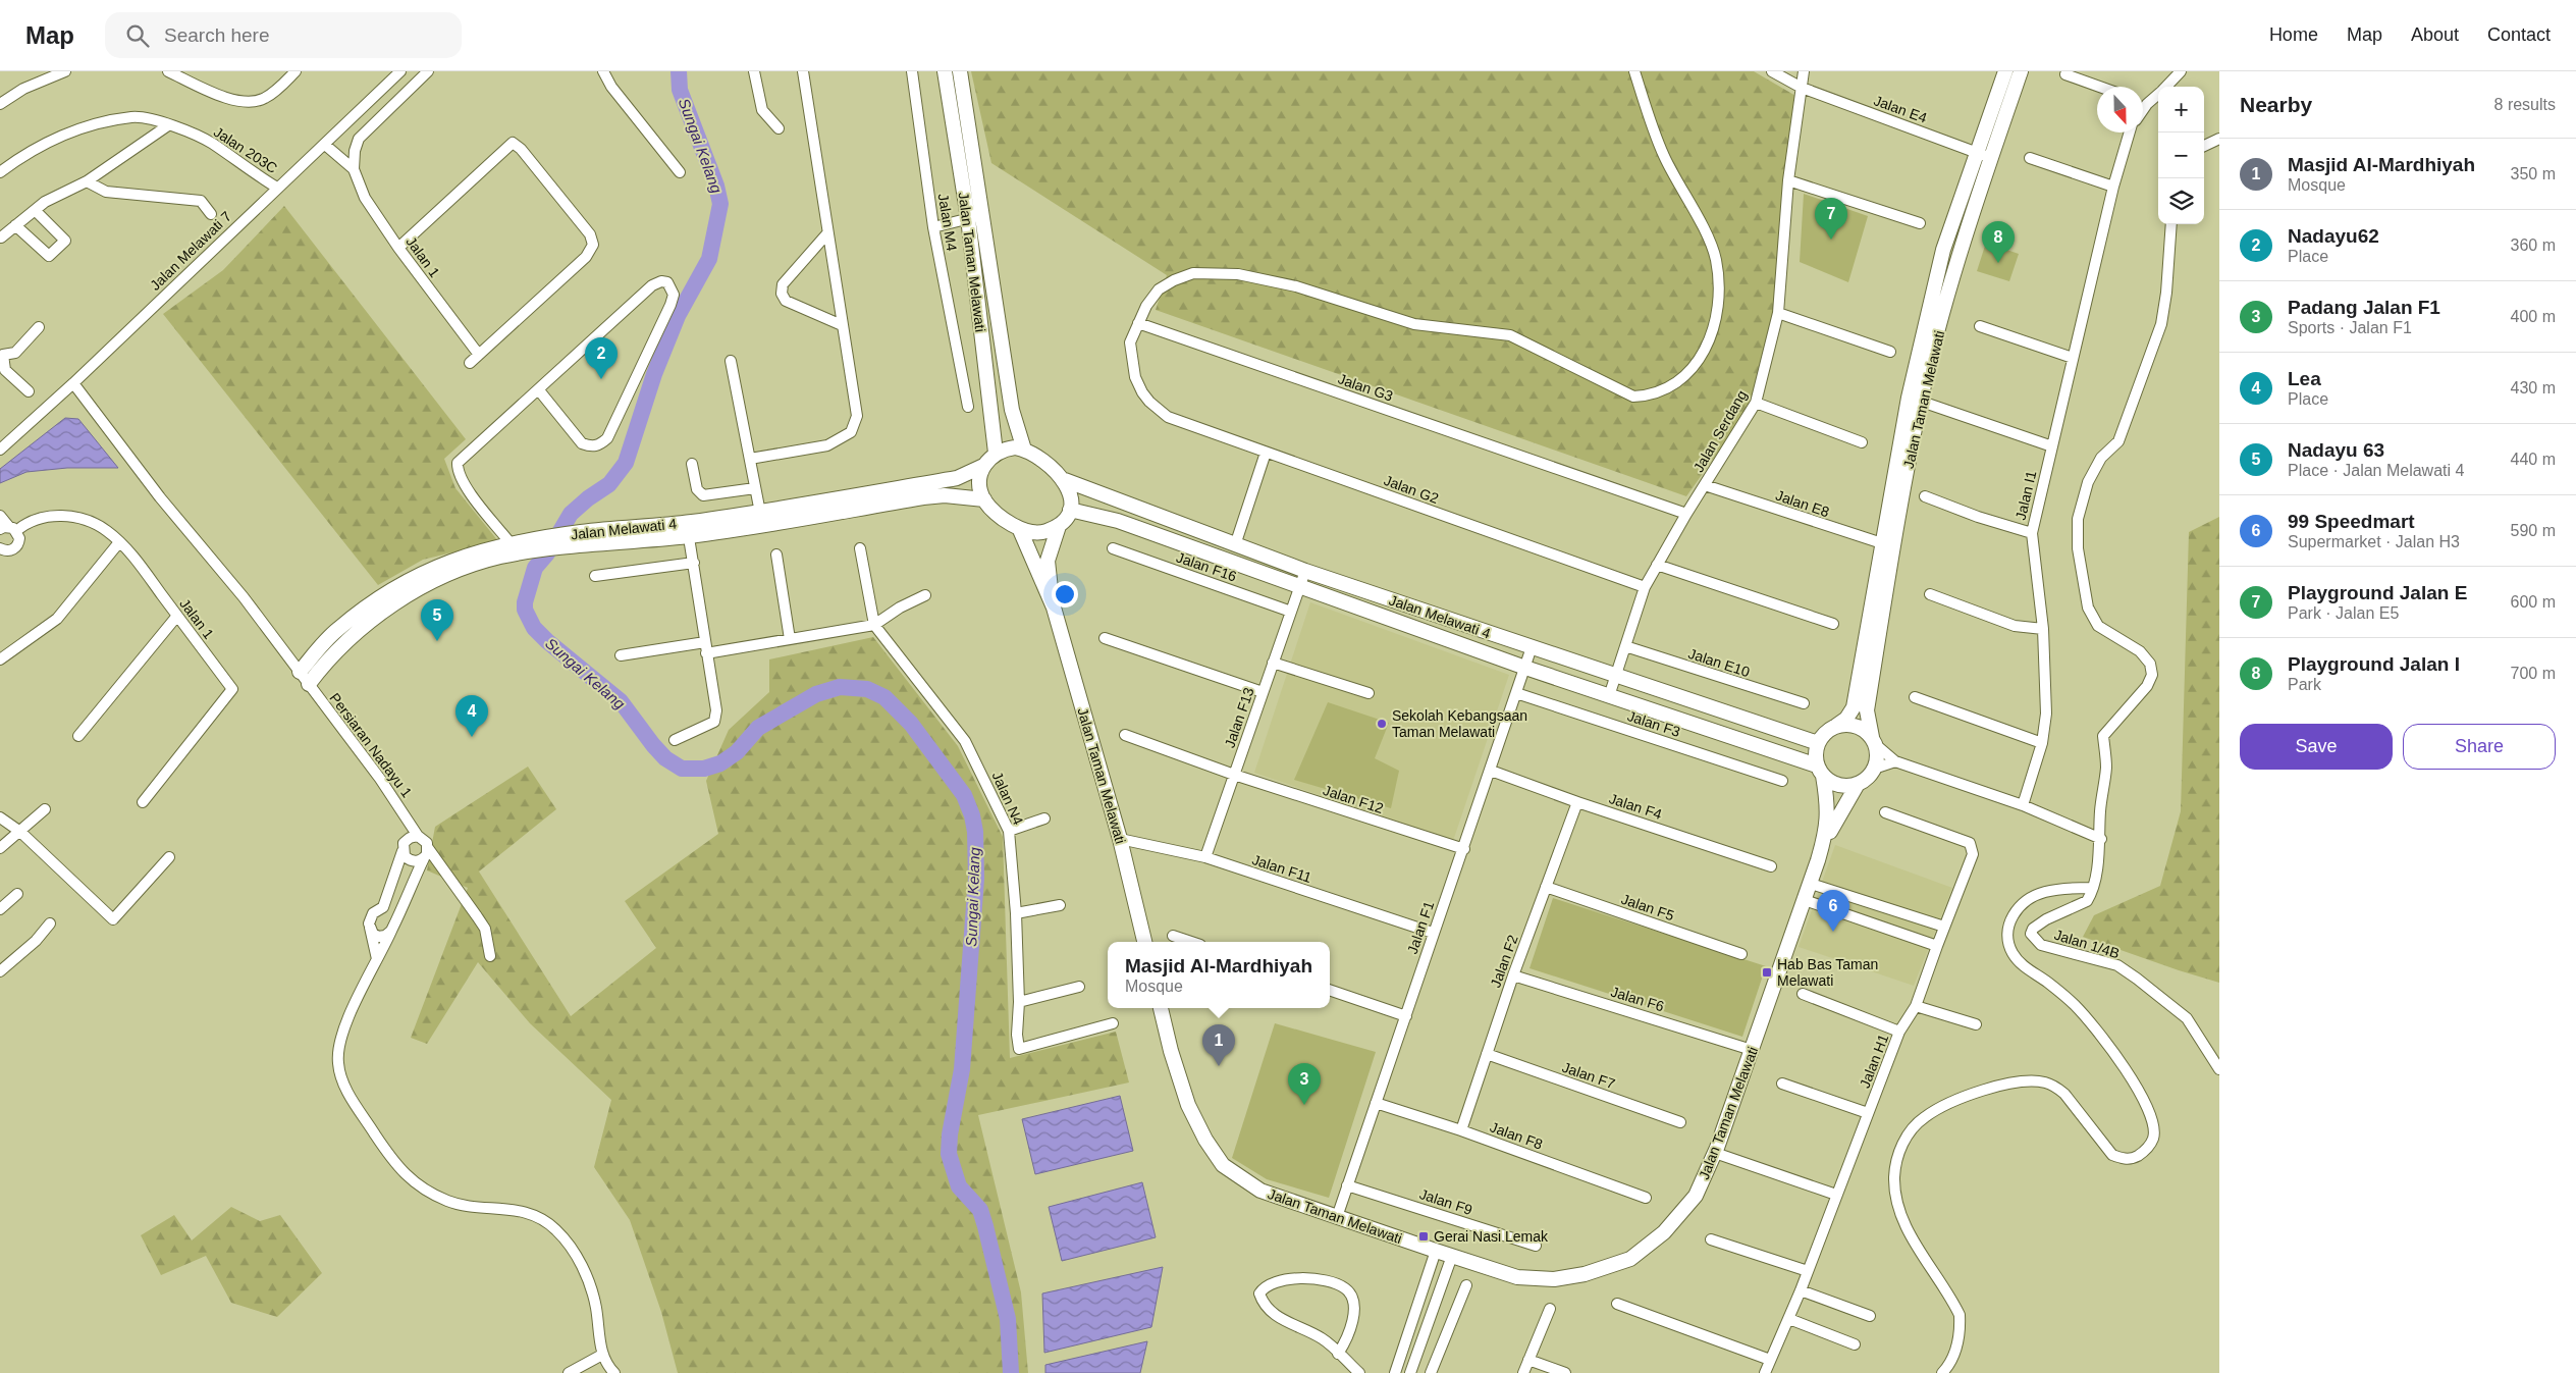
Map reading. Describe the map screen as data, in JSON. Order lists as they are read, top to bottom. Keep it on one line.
{"streets":{"main road":["Jalan Taman Melawati","Jalan Melawati 4"],"street":["Jalan E4","Jalan 203C","Jalan M4","Jalan Melawati 7","Jalan 1","Jalan G3","Jalan Serdang","Jalan G2","Jalan I1","Jalan E8","Jalan F16","Jalan E10","Jalan F13","Jalan F3","Persiaran Nadayu 1","Jalan N4","Jalan F12","Jalan F4","Jalan F11","Jalan F5","Jalan F1","Jalan 1/4B","Jalan F2","Jalan F6","Jalan H1","Jalan F7","Jalan F8","Jalan F9"]},"crossings":[["Jalan E4","Jalan Taman Melawati"],["Jalan E4","Jalan Serdang"],["Jalan 203C","Jalan Melawati 7"],["Jalan Melawati 7","Persiaran Nadayu 1"],["Jalan Taman Melawati","Jalan E8"],["Jalan Taman Melawati","Jalan Melawati 4"],["Jalan Taman Melawati","Jalan F11"],["Jalan Taman Melawati","Jalan F1"],["Jalan Taman Melawati","Jalan F6"],["Jalan G3","Jalan Serdang"],["Jalan G3","Jalan G2"],["Jalan Serdang","Jalan G2"],["Jalan Serdang","Jalan E8"],["Jalan Serdang","Jalan Melawati 4"],["Jalan Serdang","Jalan E10"],["Jalan Melawati 4","Jalan F13"],["Jalan Melawati 4","Persiaran Nadayu 1"],["Jalan Melawati 4","Jalan F1"],["Jalan F16","Jalan F13"],["Jalan F13","Jalan F12"],["Jalan F13","Jalan F11"],["Jalan F3","Jalan F1"],["Jalan F12","Jalan F1"],["Jalan F4","Jalan F1"],["Jalan F4","Jalan F2"],["Jalan F11","Jalan F1"],["Jalan F5","Jalan F2"],["Jalan F1","Jalan F8"],["Jalan F1","Jalan F9"],["Jalan F2","Jalan F6"],["Jalan F2","Jalan F7"],["Jalan F2","Jalan F8"]],"water":["Sungai Kelang"],"places":{"other":["Sekolah Kebangsaan Taman Melawati"],"transit":["Hab Bas Taman Melawati","Gerai Nasi Lemak"]},"north":"bottom","page":{"header":"Map","search":"Search here","nav":["Home","Map","About","Contact"],"heading":["Nearby","8 results"],"map_buttons":["+","−"],"list":[{"mark":"1","name":"Masjid Al-Mardhiyah","note":"Mosque","value":"350 m"},{"mark":"2","name":"Nadayu62","note":"Place","value":"360 m"},{"mark":"3","name":"Padang Jalan F1","note":"Sports · Jalan F1","value":"400 m"},{"mark":"4","name":"Lea","note":"Place","value":"430 m"},{"mark":"5","name":"Nadayu 63","note":"Place · Jalan Melawati 4","value":"440 m"},{"mark":"6","name":"99 Speedmart","note":"Supermarket · Jalan H3","value":"590 m"},{"mark":"7","name":"Playground Jalan E","note":"Park · Jalan E5","value":"600 m"},{"mark":"8","name":"Playground Jalan I","note":"Park","value":"700 m"}],"pins":["7","8","2","5","4","6","1","3"],"buttons":["Save","Share"],"popup":["Masjid Al-Mardhiyah","Mosque"]}}
